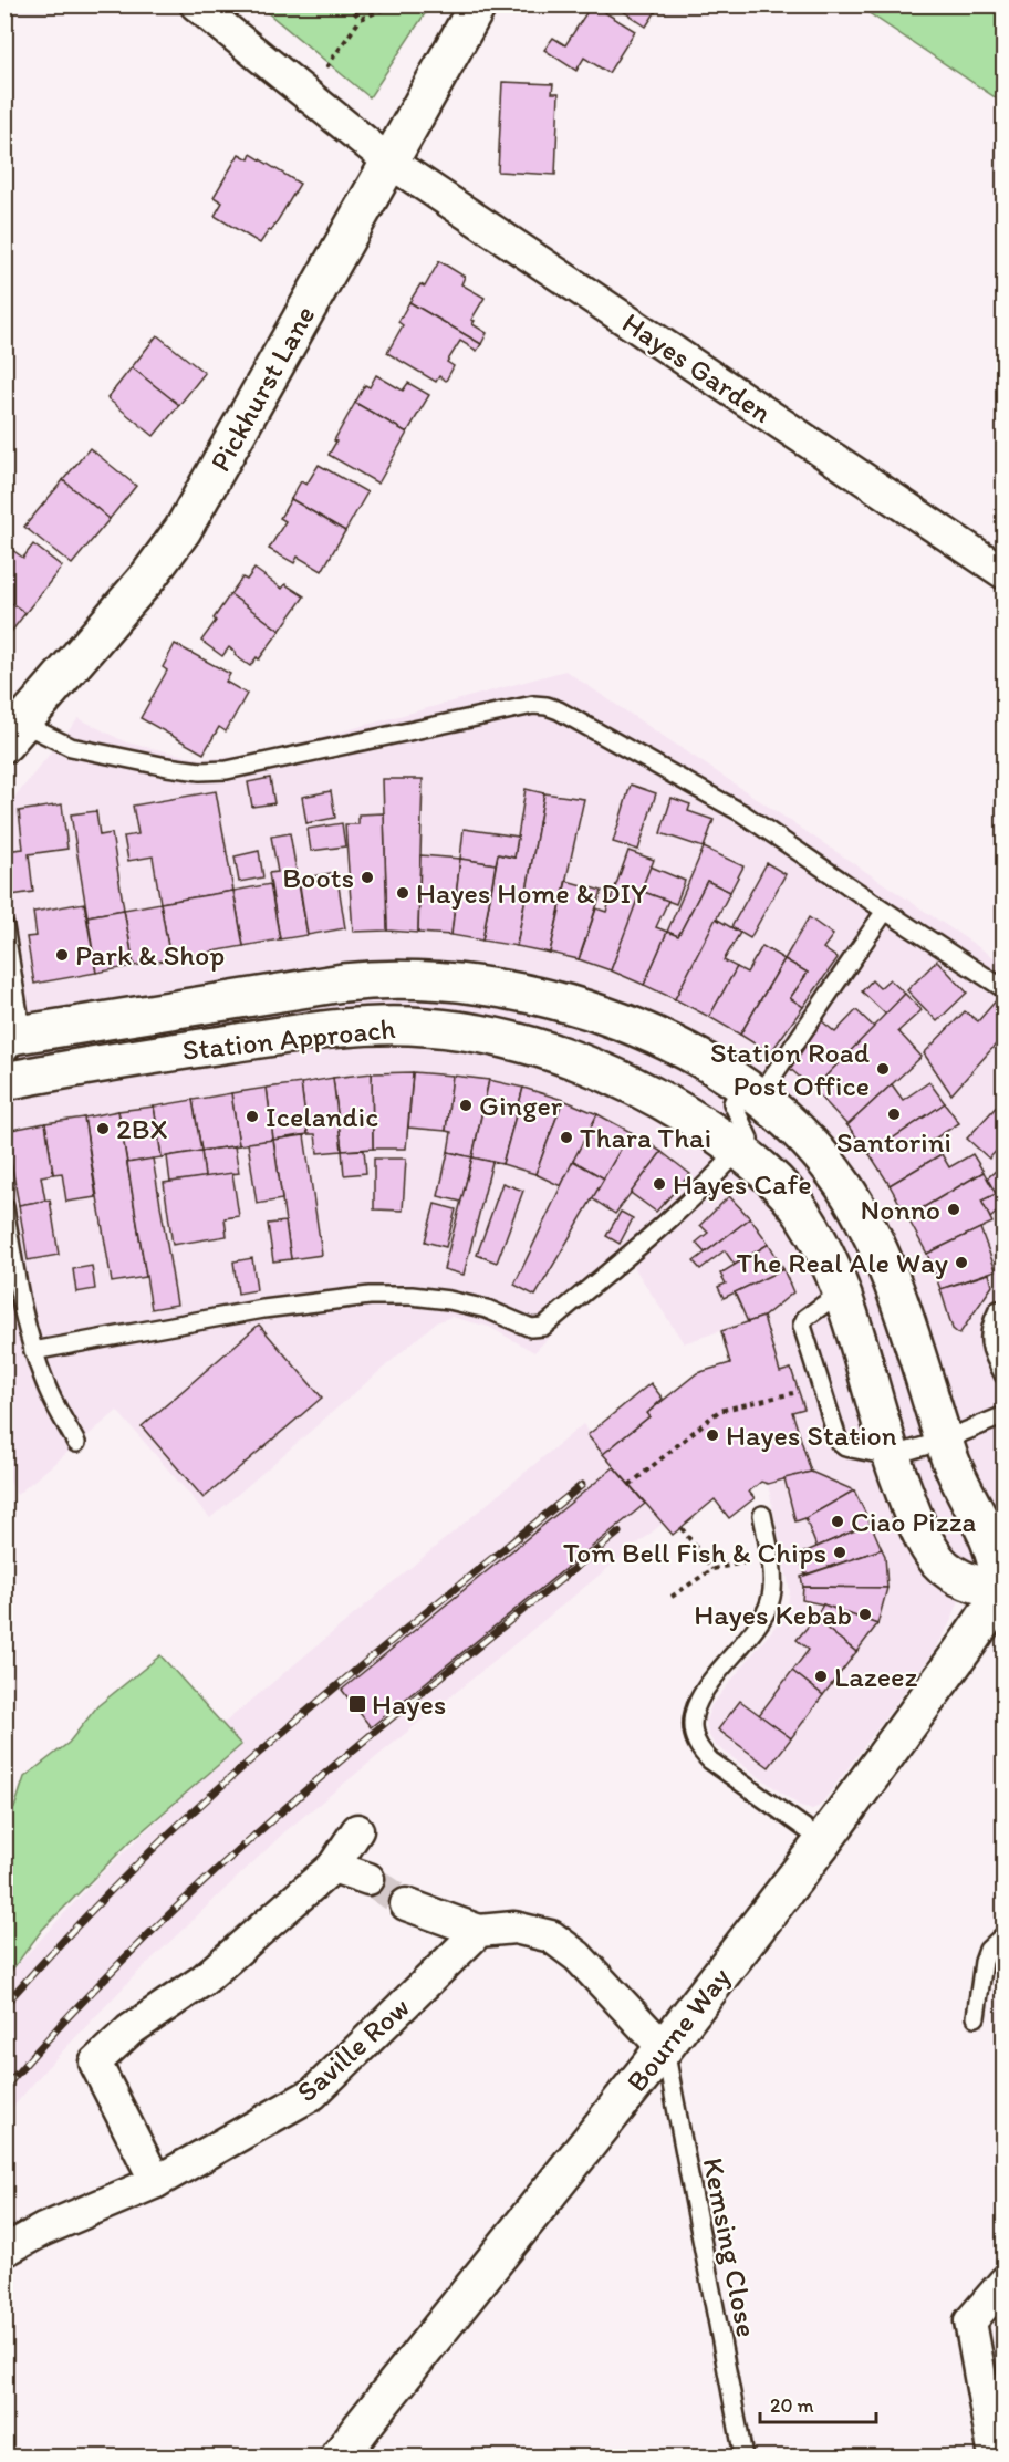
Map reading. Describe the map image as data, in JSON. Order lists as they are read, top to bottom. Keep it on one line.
{"streets":{"street":["Hayes Garden","Pickhurst Lane","Station Approach","Bourne Way","Saville Row"],"lane":["Kemsing Close"]},"crossings":[["Hayes Garden","Pickhurst Lane"],["Station Approach","Bourne Way"],["Bourne Way","Kemsing Close"]],"places":{"other":["Boots","Hayes Home & DIY","Park & Shop","Station Road Post Office","Ginger","Santorini","Icelandic","2BX","Thara Thai","Hayes Cafe","Nonno","The Real Ale Way","Hayes Station","Ciao Pizza","Tom Bell Fish & Chips","Hayes Kebab","Lazeez"],"transit":["Hayes"]},"scale_bar":"20 m"}
